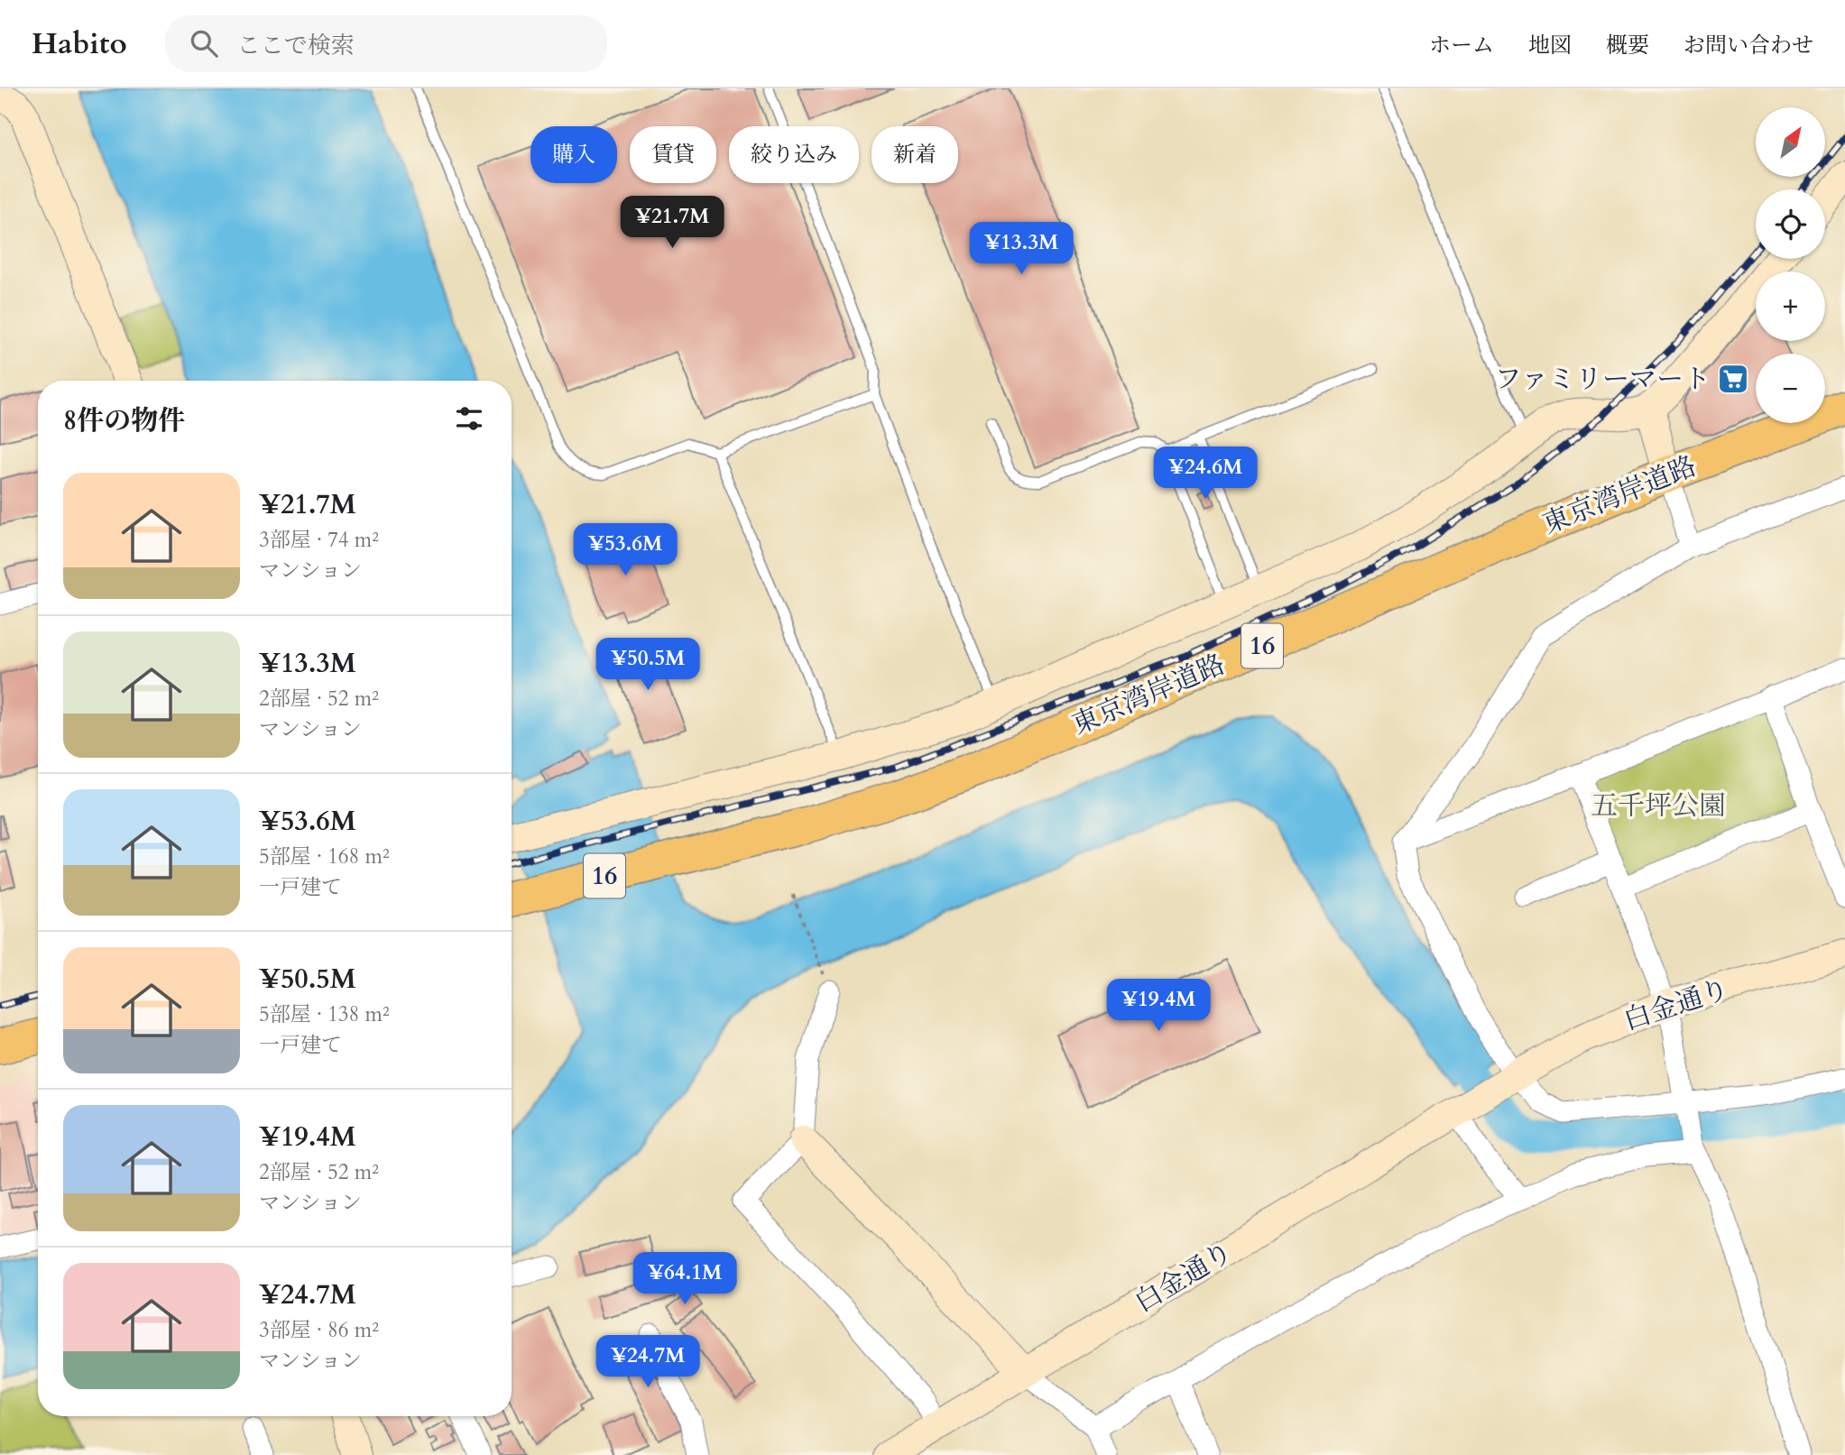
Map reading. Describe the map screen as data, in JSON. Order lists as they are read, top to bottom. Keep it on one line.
{"streets":{"highway":["東京湾岸道路","16"],"street":["白金通り"]},"parks":["五千坪公園"],"places":{"supermarket":["ファミリーマート"]},"north":"top right","page":{"header":"Habito","search":"ここで検索","nav":["ホーム","地図","概要","お問い合わせ"],"map_buttons":["+","−"],"chip":["購入","賃貸","絞り込み","新着"],"price":["¥21.7M","¥13.3M","¥24.6M","¥53.6M","¥50.5M","¥19.4M","¥64.1M","¥24.7M"],"heading":"8件の物件","list":[{"name":"¥21.7M","note":"3部屋 · 74 m² · マンション"},{"name":"¥13.3M","note":"2部屋 · 52 m² · マンション"},{"name":"¥53.6M","note":"5部屋 · 168 m² · 一戸建て"},{"name":"¥50.5M","note":"5部屋 · 138 m² · 一戸建て"},{"name":"¥19.4M","note":"2部屋 · 52 m² · マンション"},{"name":"¥24.7M","note":"3部屋 · 86 m² · マンション"}]}}
